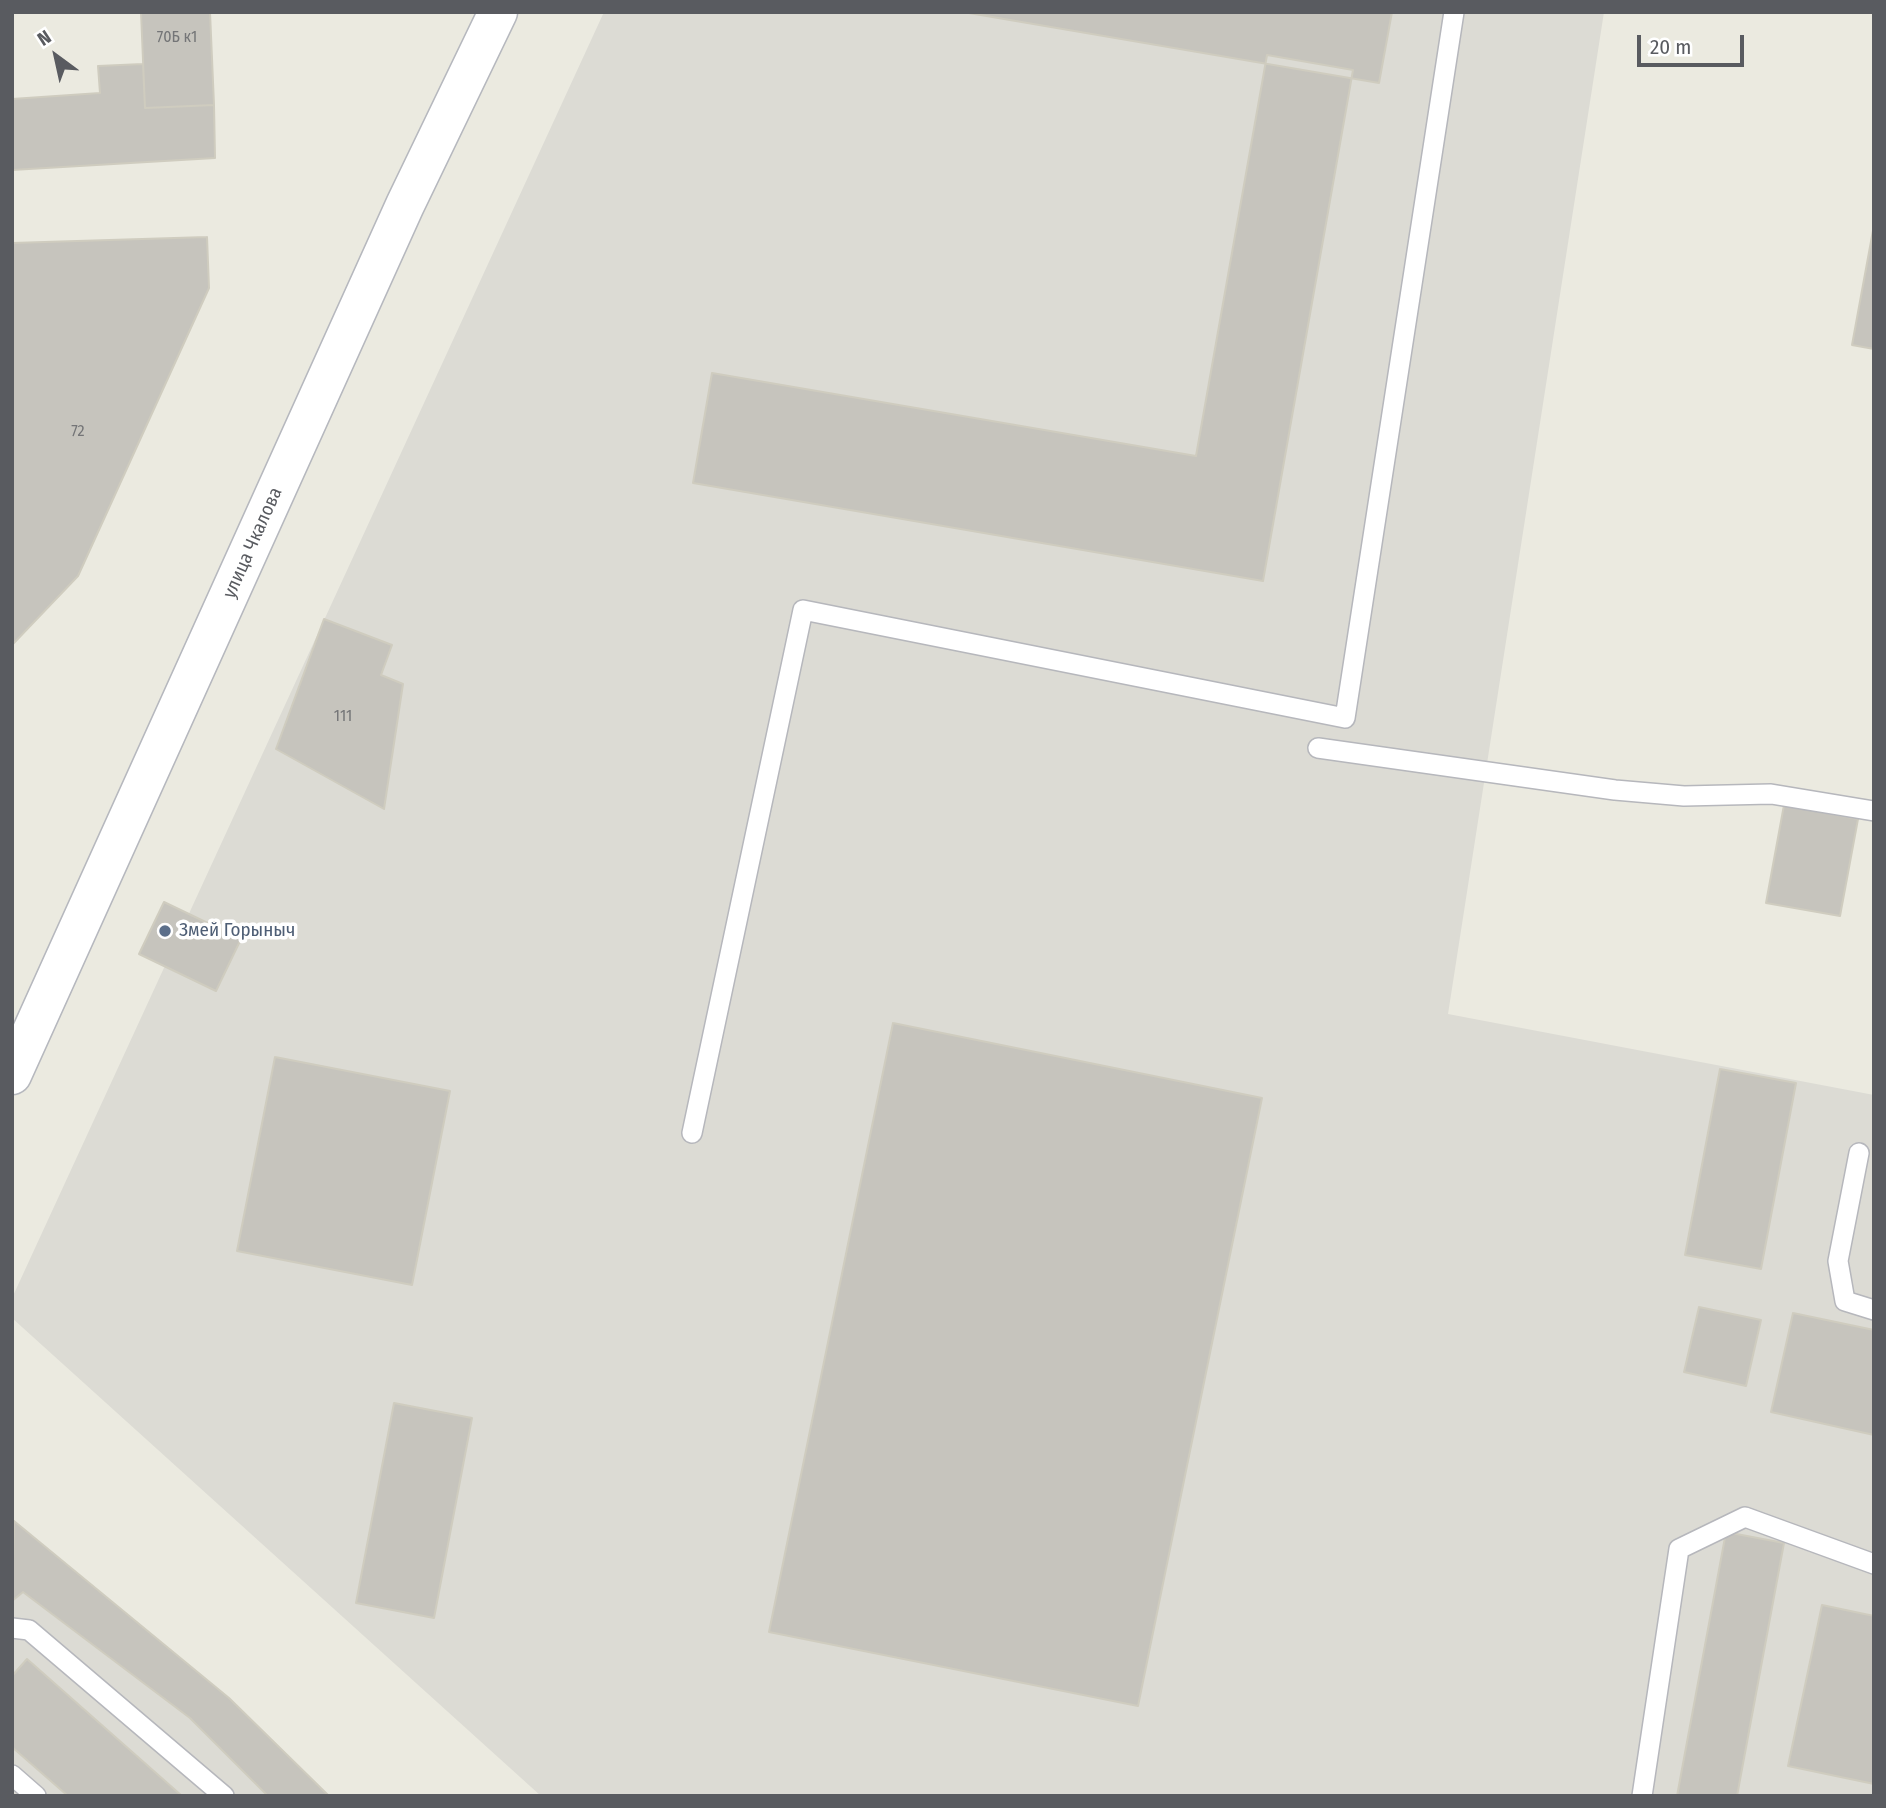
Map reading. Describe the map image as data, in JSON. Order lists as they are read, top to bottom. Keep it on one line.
{"streets":{"street":["улица Чкалова"]},"places":["Змей Горыныч"],"house_numbers":["70Б к1","72","111"],"scale_bar":"20 m","north":"top left"}
